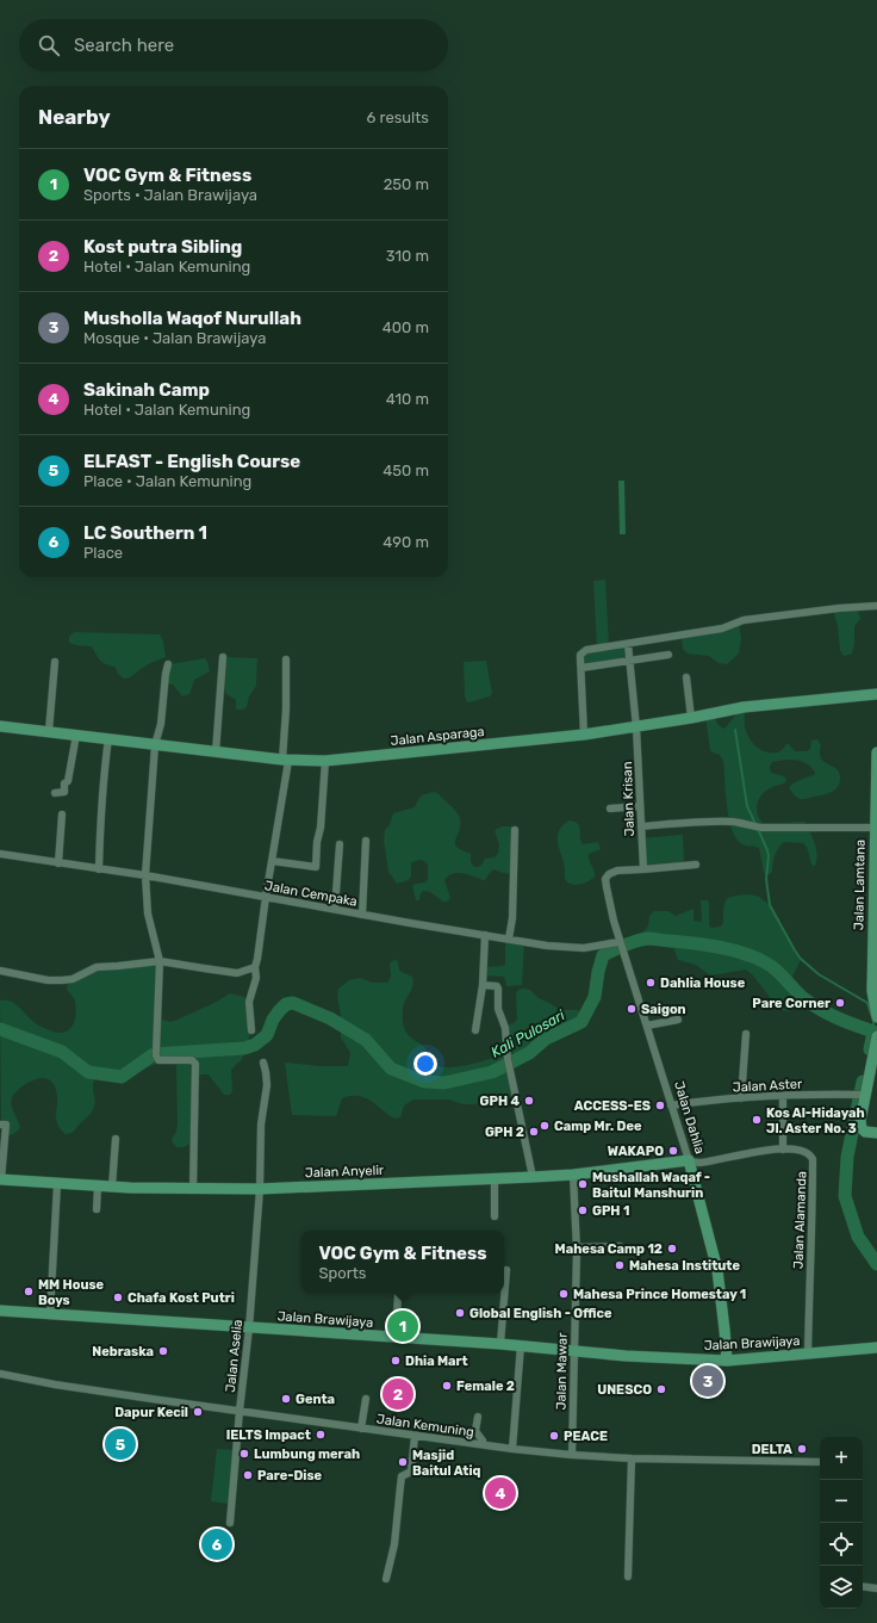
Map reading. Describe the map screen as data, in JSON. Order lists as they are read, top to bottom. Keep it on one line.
{"streets":{"street":["Jalan Asparaga","Jalan Krisan","Jalan Lamtana","Jalan Cempaka","Jalan Aster","Jalan Dahlia","Jalan Anyelir","Jalan Alamanda","Jalan Brawijaya","Jalan Aselia","Jalan Mawar","Jalan Kemuning"]},"crossings":[["Jalan Asparaga","Jalan Krisan"],["Jalan Cempaka","Jalan Dahlia"],["Jalan Aster","Jalan Dahlia"],["Jalan Dahlia","Jalan Anyelir"],["Jalan Dahlia","Jalan Alamanda"],["Jalan Dahlia","Jalan Brawijaya"],["Jalan Anyelir","Jalan Alamanda"],["Jalan Anyelir","Jalan Aselia"],["Jalan Anyelir","Jalan Mawar"],["Jalan Alamanda","Jalan Brawijaya"],["Jalan Brawijaya","Jalan Aselia"],["Jalan Brawijaya","Jalan Mawar"],["Jalan Aselia","Jalan Kemuning"],["Jalan Mawar","Jalan Kemuning"]],"water":["Kali Pulosari"],"places":["Dahlia House","Pare Corner","Saigon","GPH 4","ACCESS-ES","Kos Al-Hidayah Jl. Aster No. 3","Camp Mr. Dee","GPH 2","WAKAPO","Mushallah Waqaf - Baitul Manshurin","GPH 1","Mahesa Camp 12","Mahesa Institute","MM House Boys","Mahesa Prince Homestay 1","Chafa Kost Putri","Global English - Office","Nebraska","Dhia Mart","Female 2","UNESCO","Genta","Dapur Kecil","IELTS Impact","PEACE","DELTA","Lumbung merah","Masjid Baitul Atiq","Pare-Dise"],"page":{"search":"Search here","heading":["Nearby","6 results"],"list":[{"mark":"1","name":"VOC Gym & Fitness","note":"Sports · Jalan Brawijaya","value":"250 m"},{"mark":"2","name":"Kost putra Sibling","note":"Hotel · Jalan Kemuning","value":"310 m"},{"mark":"3","name":"Musholla Waqof Nurullah","note":"Mosque · Jalan Brawijaya","value":"400 m"},{"mark":"4","name":"Sakinah Camp","note":"Hotel · Jalan Kemuning","value":"410 m"},{"mark":"5","name":"ELFAST - English Course","note":"Place · Jalan Kemuning","value":"450 m"},{"mark":"6","name":"LC Southern 1","note":"Place","value":"490 m"}],"popup":["VOC Gym & Fitness","Sports"],"pins":["1","3","2","5","4","6"],"map_buttons":["+","−"]}}
